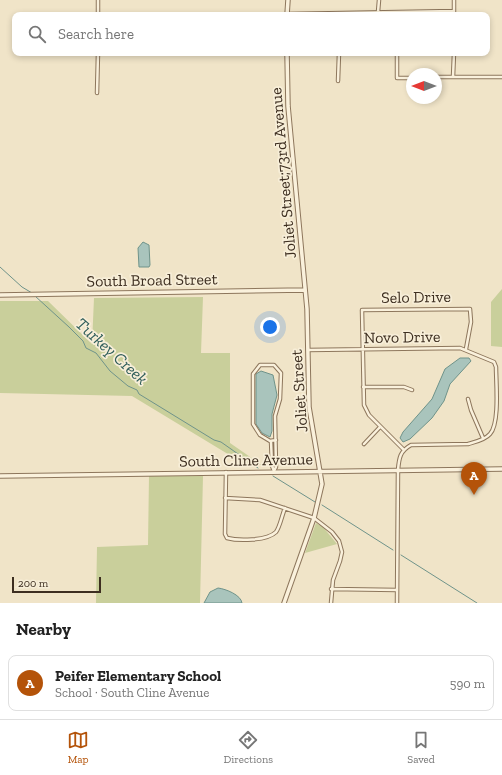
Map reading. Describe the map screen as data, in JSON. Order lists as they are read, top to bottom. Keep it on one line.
{"streets":{"street":["Joliet Street;73rd Avenue","South Broad Street","Selo Drive","Novo Drive","Joliet Street","South Cline Avenue"]},"crossings":[["Joliet Street;73rd Avenue","South Broad Street"],["Joliet Street;73rd Avenue","Joliet Street"],["South Broad Street","Joliet Street"],["Selo Drive","Novo Drive"],["Novo Drive","Joliet Street"],["Joliet Street","South Cline Avenue"]],"water":["Turkey Creek"],"scale_bar":"200 m","north":"left","page":{"search":"Search here","pins":"A","scale":"200 m","heading":"Nearby","list":[{"mark":"A","name":"Peifer Elementary School","note":"School · South Cline Avenue","value":"590 m"}],"nav":["Map","Directions","Saved"]}}
